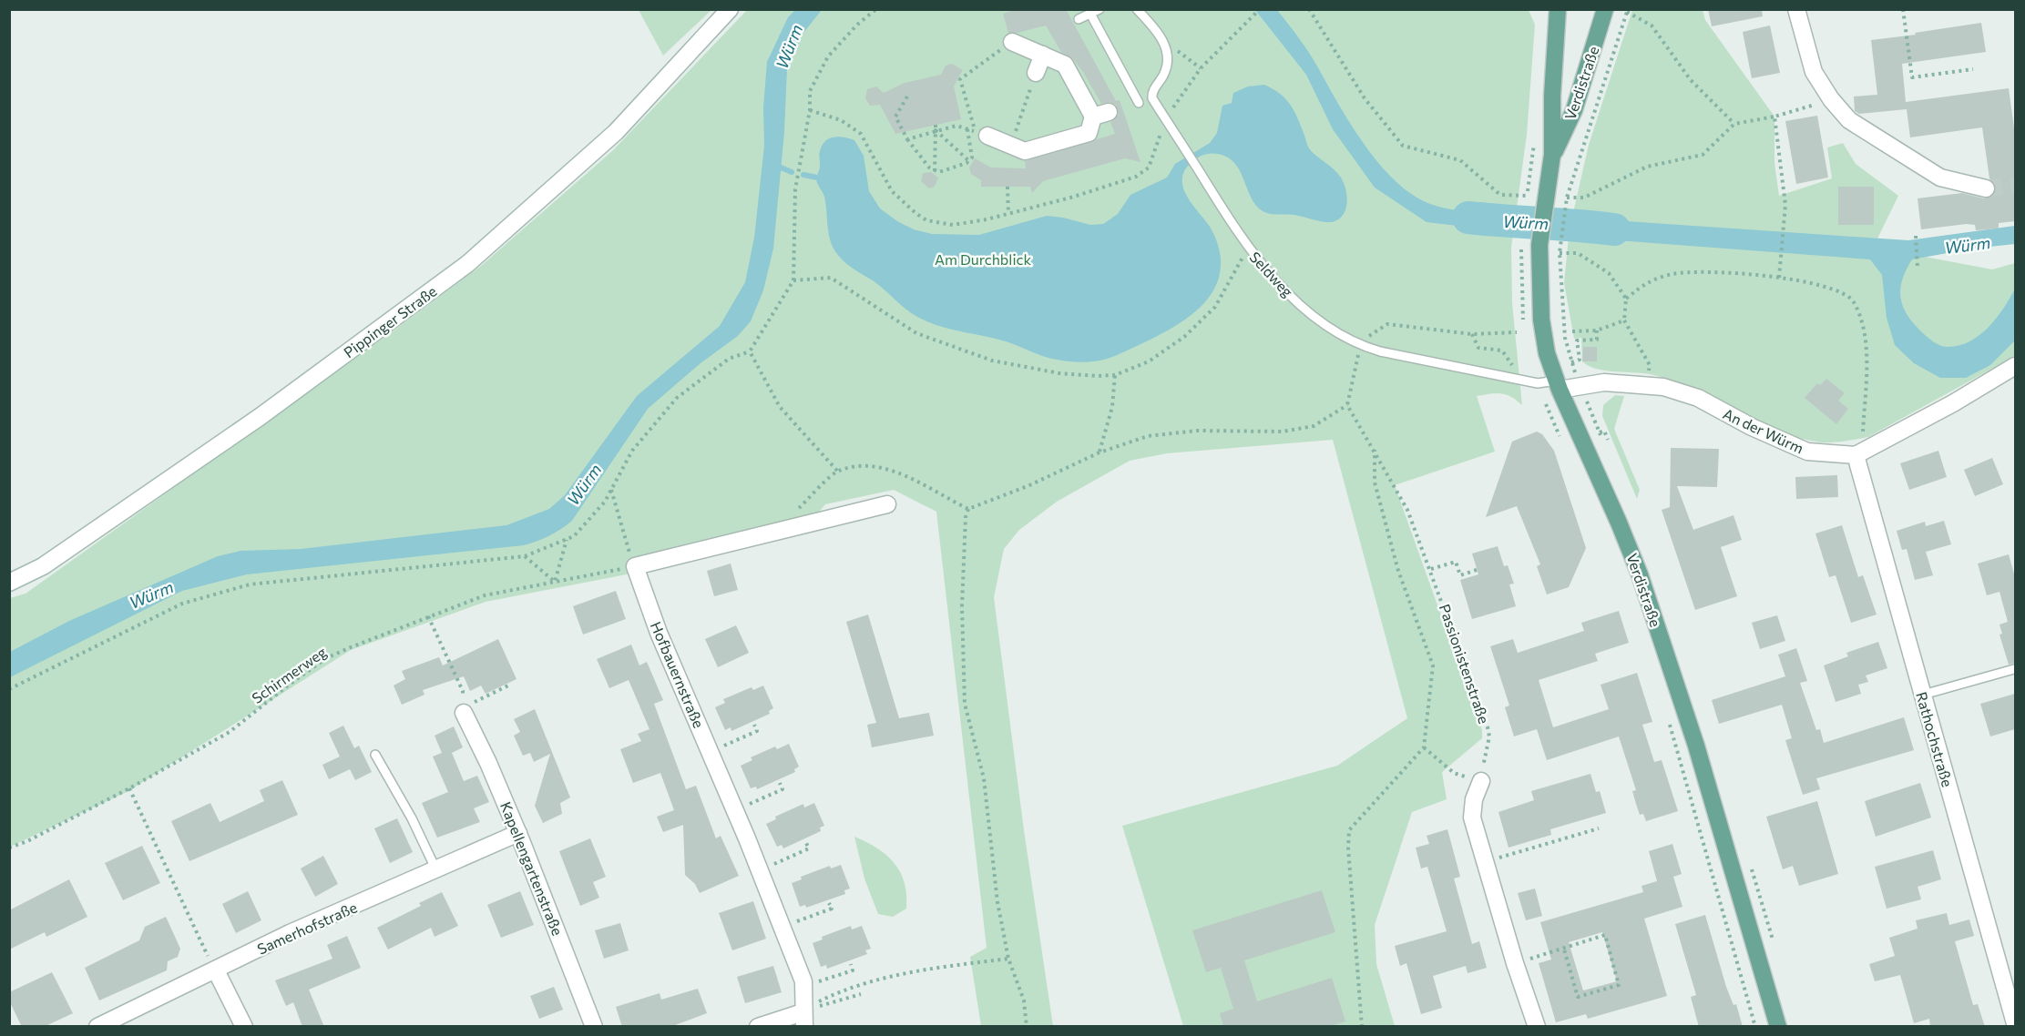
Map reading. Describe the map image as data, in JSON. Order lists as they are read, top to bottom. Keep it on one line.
{"streets":{"main road":["Verdistraße"],"street":["Pippinger Straße","An der Würm","Hofbauernstraße","Rathochstraße","Kapellengartenstraße","Samerhofstraße"],"lane":["Seldweg"],"path":["Passionistenstraße","Schirmerweg"]},"crossings":[["Verdistraße","Seldweg"],["Verdistraße","An der Würm"],["Seldweg","An der Würm"],["An der Würm","Rathochstraße"],["Schirmerweg","Hofbauernstraße"],["Kapellengartenstraße","Samerhofstraße"]],"water":["Würm"],"parks":["Am Durchblick"]}
